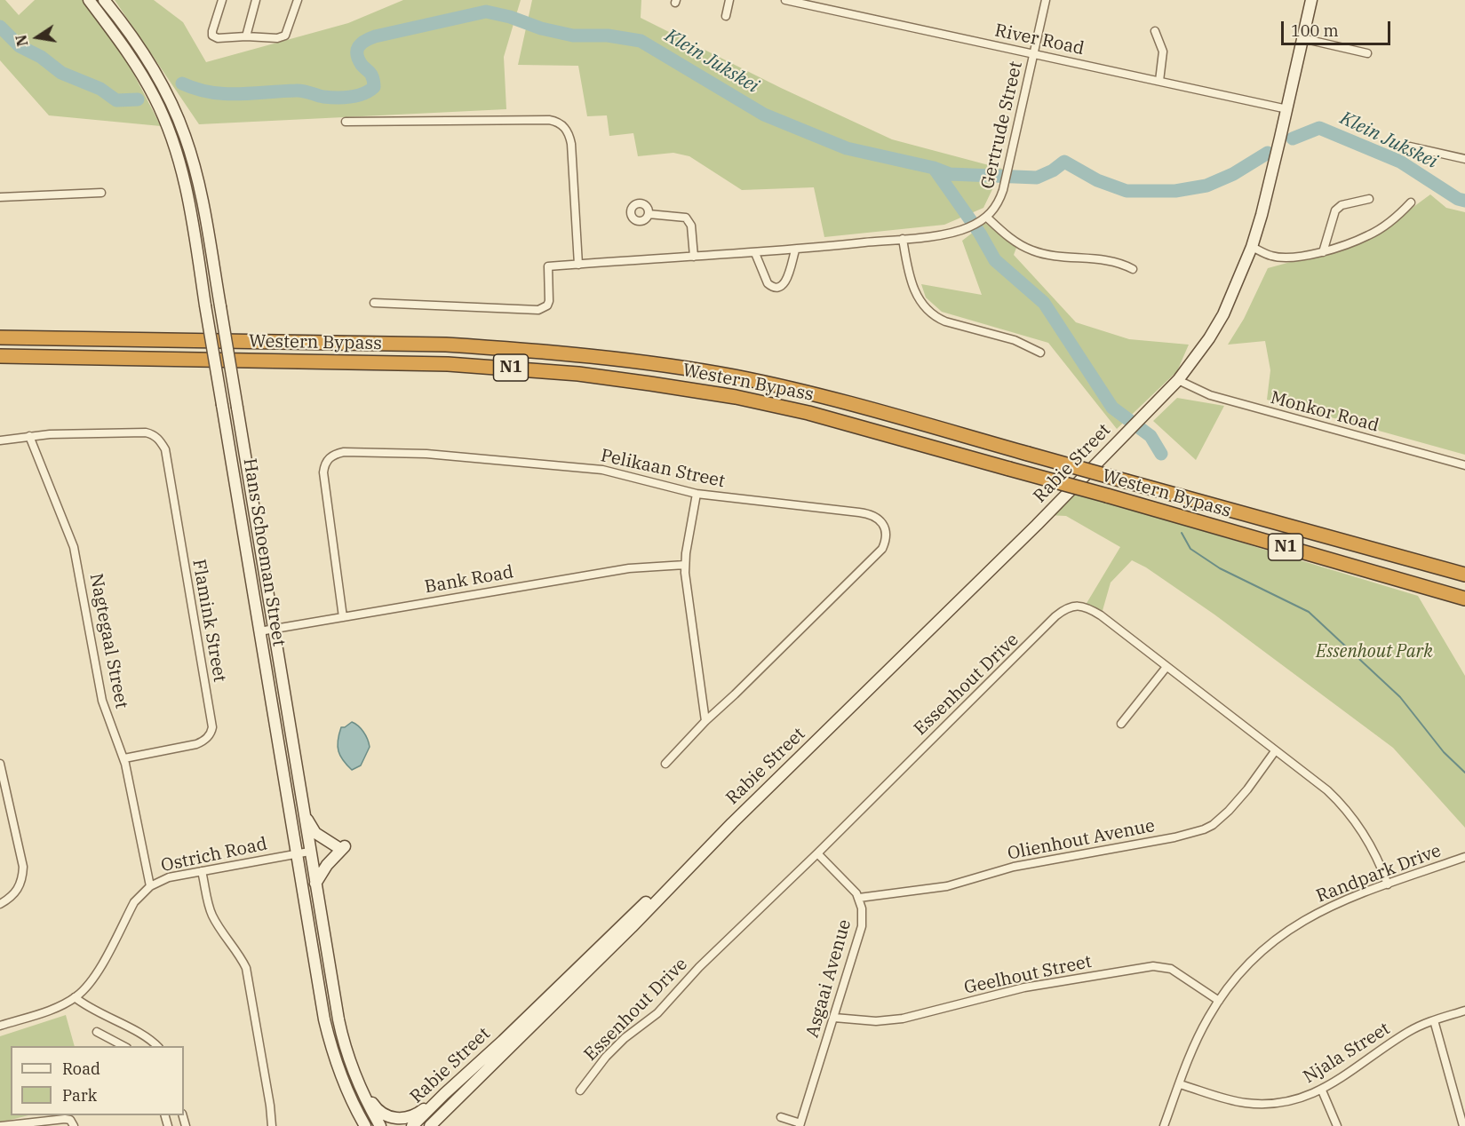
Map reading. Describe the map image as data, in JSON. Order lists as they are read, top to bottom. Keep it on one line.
{"streets":{"highway":["Western Bypass","N1"],"main road":["Rabie Street","Hans Schoeman Street"],"street":["River Road","Gertrude Street","Monkor Road","Pelikaan Street","Bank Road","Flamink Street","Nagtegaal Street","Essenhout Drive","Olienhout Avenue","Ostrich Road","Randpark Drive","Geelhout Street","Asgaai Avenue","Njala Street"]},"crossings":[["River Road","Gertrude Street"],["River Road","Rabie Street"],["Monkor Road","Rabie Street"],["Pelikaan Street","Bank Road"],["Hans Schoeman Street","Bank Road"],["Hans Schoeman Street","Ostrich Road"],["Flamink Street","Nagtegaal Street"],["Nagtegaal Street","Ostrich Road"],["Essenhout Drive","Olienhout Avenue"],["Essenhout Drive","Randpark Drive"],["Essenhout Drive","Asgaai Avenue"],["Olienhout Avenue","Asgaai Avenue"],["Randpark Drive","Geelhout Street"],["Randpark Drive","Njala Street"],["Geelhout Street","Asgaai Avenue"]],"water":["Klein Jukskei"],"parks":["Essenhout Park"],"legend":["Road","Park"],"scale_bar":"100 m","north":"left"}
